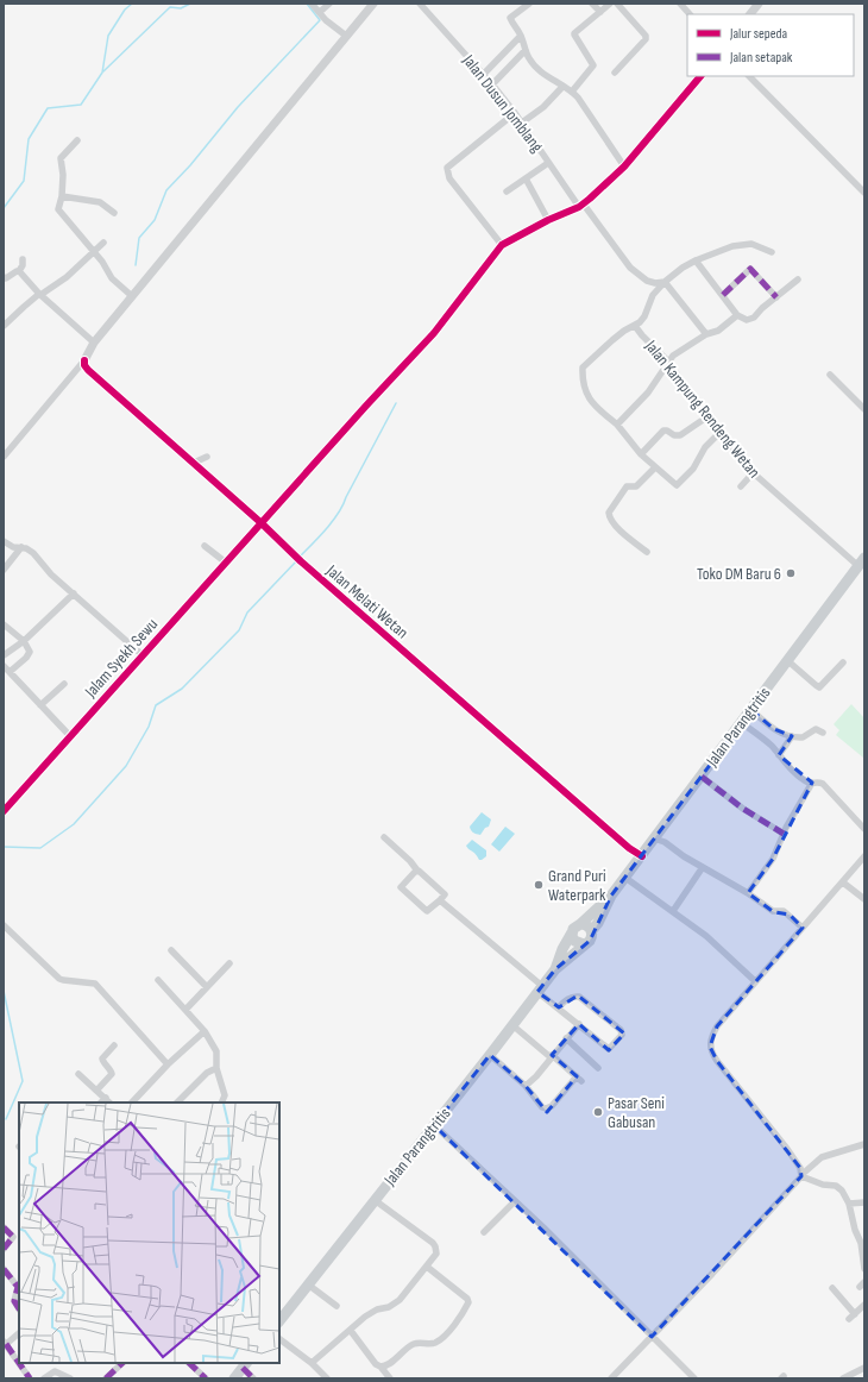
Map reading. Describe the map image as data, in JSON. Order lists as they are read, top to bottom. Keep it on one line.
{"streets":{"main road":["Jalan Parangtritis"],"street":["Jalan Dusun Jomblang","Jalan Kampung Rendeng Wetan","Jalan Melati Wetan","Jalam Syekh Sewu"]},"crossings":[["Jalan Kampung Rendeng Wetan","Jalan Parangtritis"],["Jalan Melati Wetan","Jalam Syekh Sewu"],["Jalan Melati Wetan","Jalan Parangtritis"]],"places":["Toko DM Baru 6","Grand Puri Waterpark","Pasar Seni Gabusan"],"legend":["Jalur sepeda","Jalan setapak"]}
